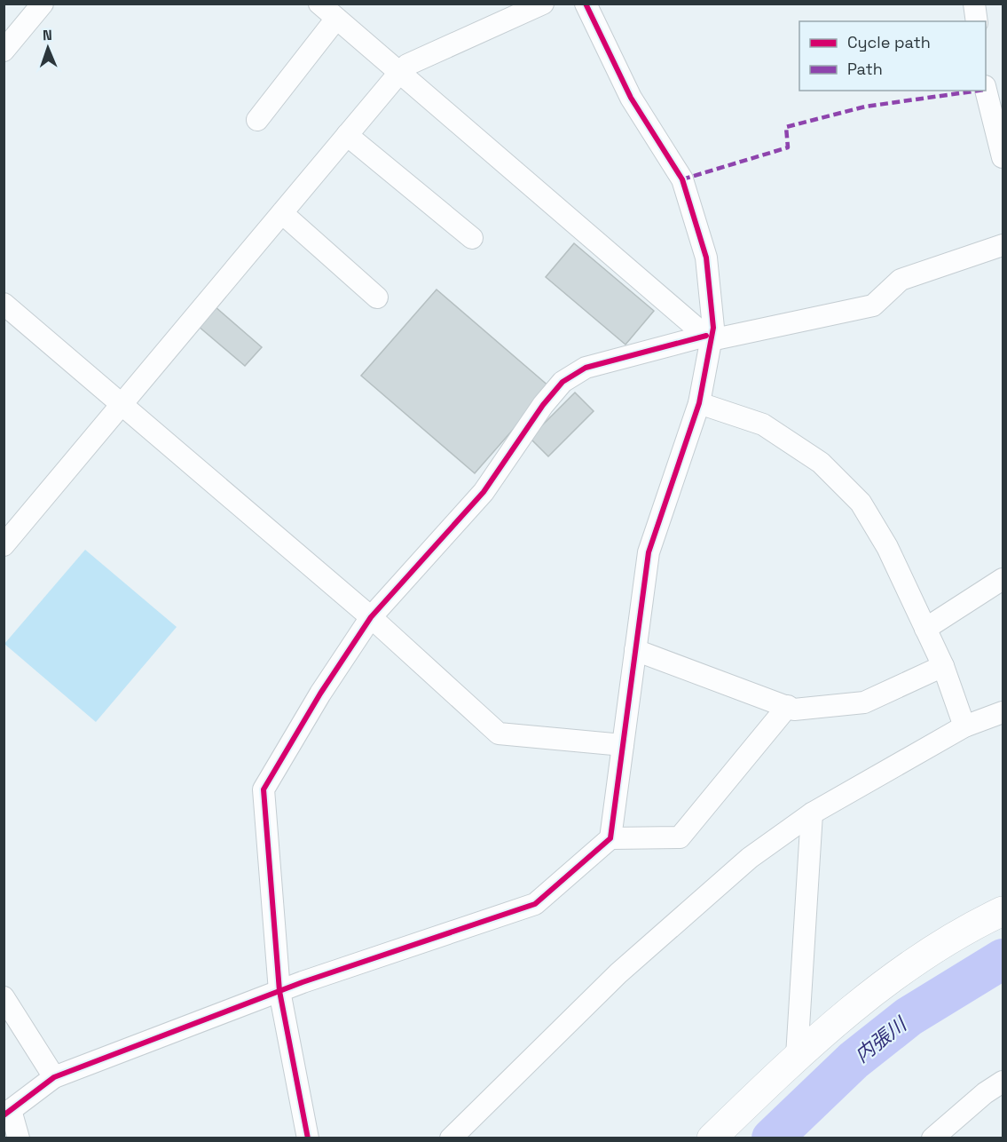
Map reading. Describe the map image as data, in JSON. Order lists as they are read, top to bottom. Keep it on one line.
{"water":["内張川"],"legend":["Cycle path","Path"],"north":"top"}
